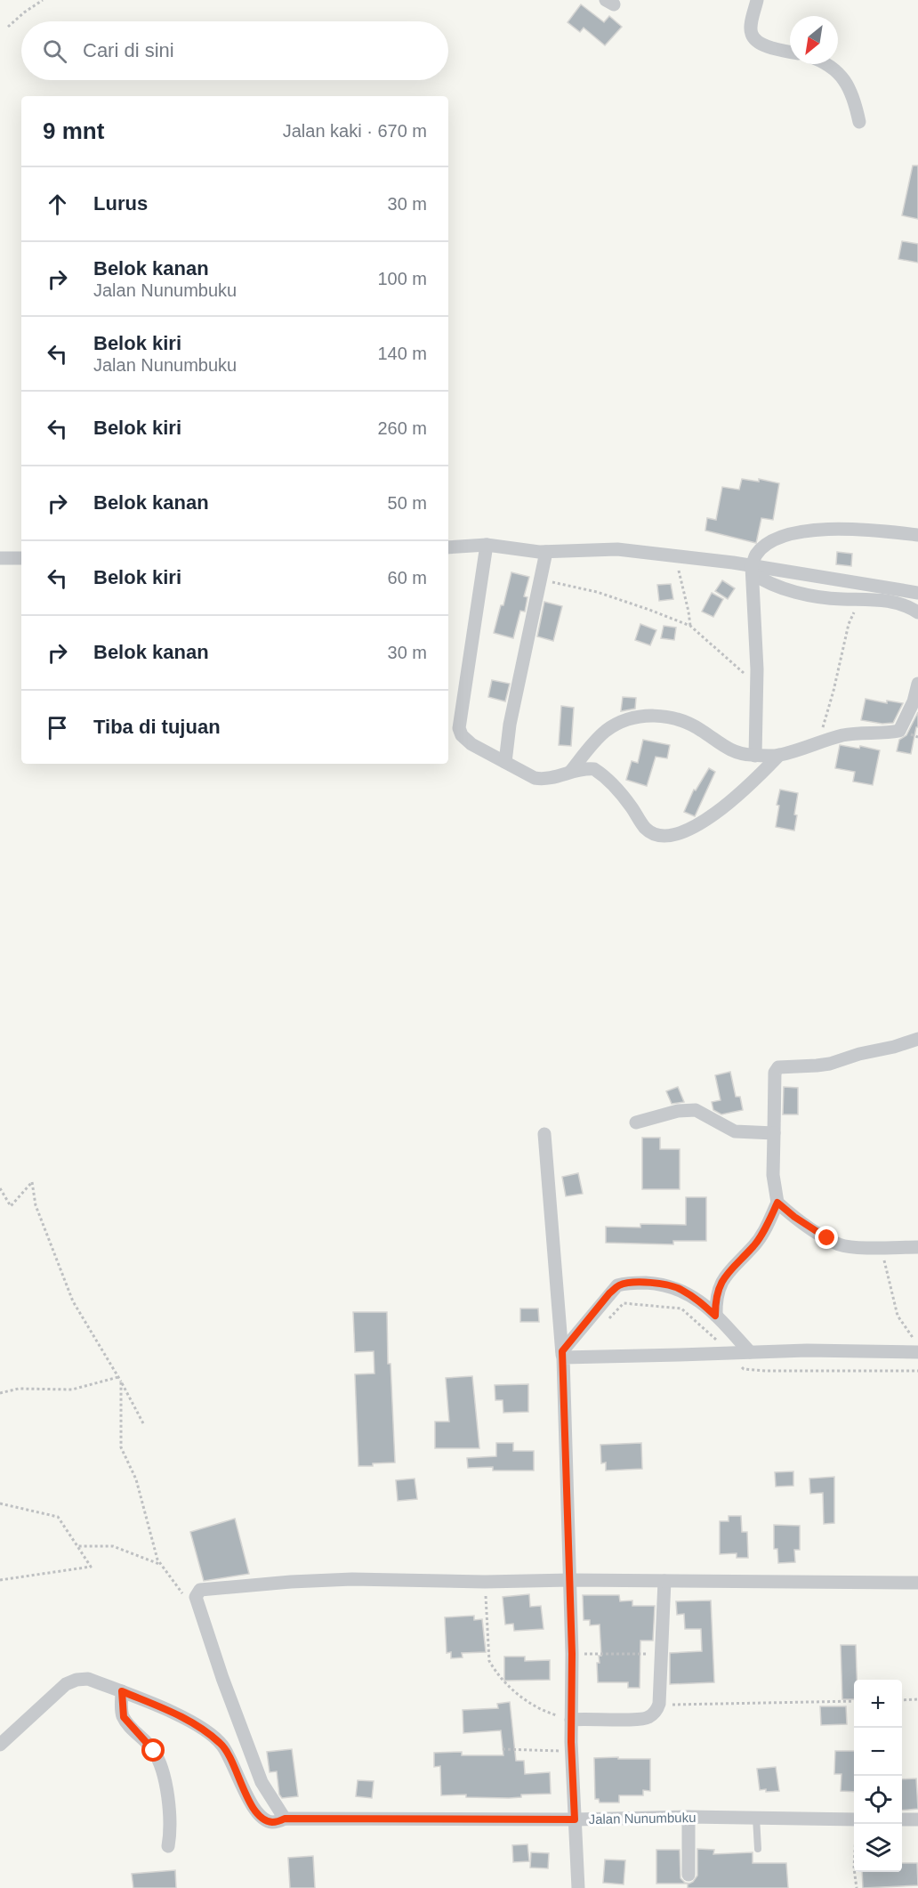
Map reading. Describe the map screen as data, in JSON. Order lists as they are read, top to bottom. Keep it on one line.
{"streets":{"street":["Jalan Nunumbuku"]},"north":"bottom left","page":{"search":"Cari di sini","heading":["9 mnt","Jalan kaki · 670 m"],"list":[["Lurus","30 m"],["Belok kanan","Jalan Nunumbuku","100 m"],["Belok kiri","Jalan Nunumbuku","140 m"],["Belok kiri","260 m"],["Belok kanan","50 m"],["Belok kiri","60 m"],["Belok kanan","30 m"],"Tiba di tujuan"],"map_buttons":["+","−"]}}
